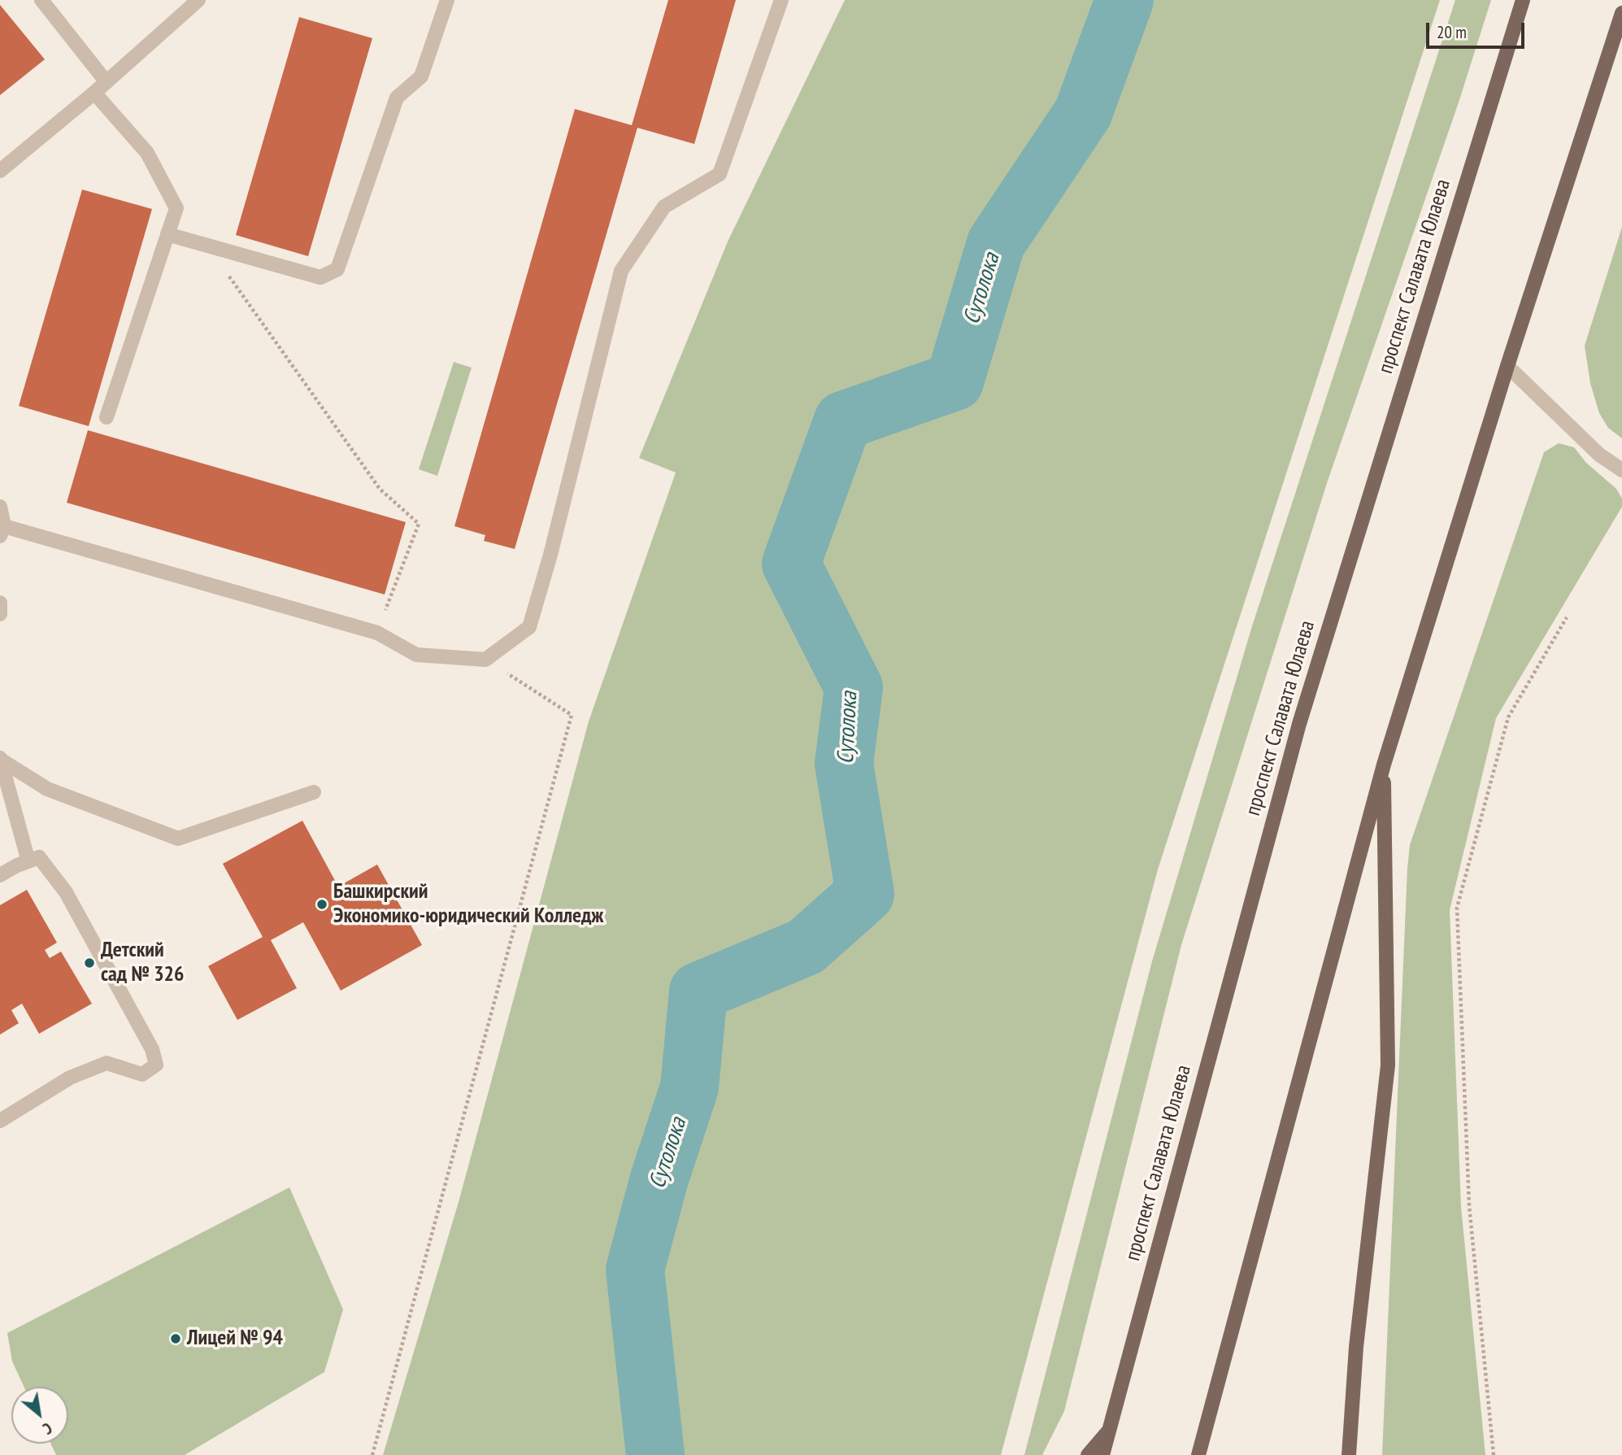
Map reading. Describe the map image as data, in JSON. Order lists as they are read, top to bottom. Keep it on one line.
{"streets":{"main road":["проспект Салавата Юлаева"]},"water":["Сутолока"],"places":["Башкирский Экономико-юридический Колледж","Детский сад № 326","Лицей № 94"],"scale_bar":"20 m","north":"bottom right"}
